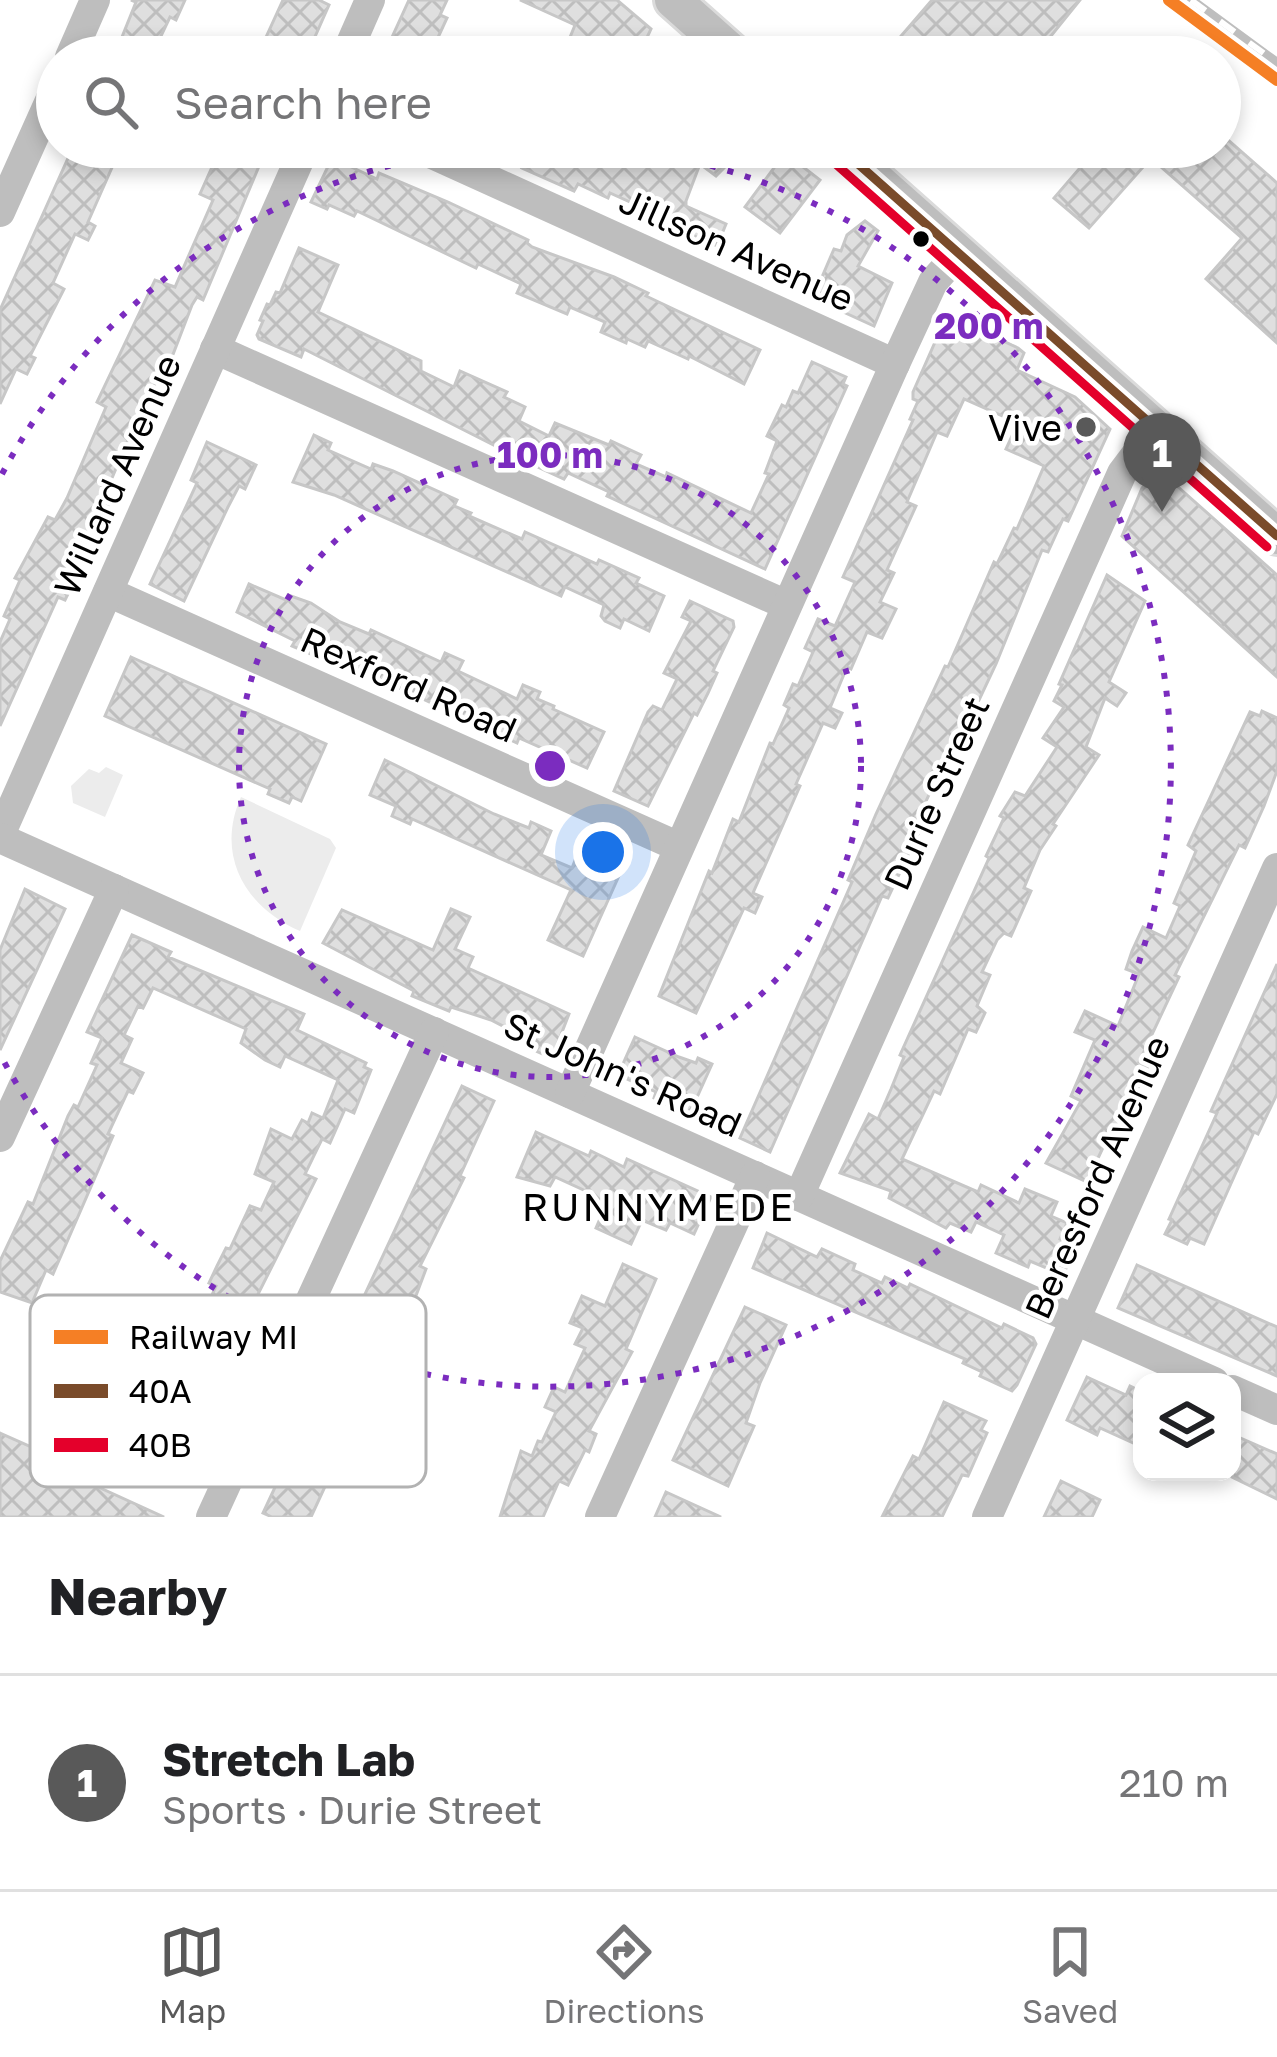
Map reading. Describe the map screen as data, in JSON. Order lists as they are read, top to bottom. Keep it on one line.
{"streets":{"street":["Jillson Avenue","Willard Avenue","Rexford Road","Durie Street","St John's Road","Beresford Avenue"]},"crossings":[["Willard Avenue","Rexford Road"],["Willard Avenue","St John's Road"],["Durie Street","St John's Road"],["St John's Road","Beresford Avenue"]],"districts":["RUNNYMEDE"],"places":["Vive"],"lines":["rail line MI","transit line 40A","transit line 40B"],"legend":["Railway MI","40A","40B"],"page":{"search":"Search here","pins":"1","heading":"Nearby","list":[{"mark":"1","name":"Stretch Lab","note":"Sports · Durie Street","value":"210 m"}],"nav":["Map","Directions","Saved"]},"rings":["200 m","100 m"]}
